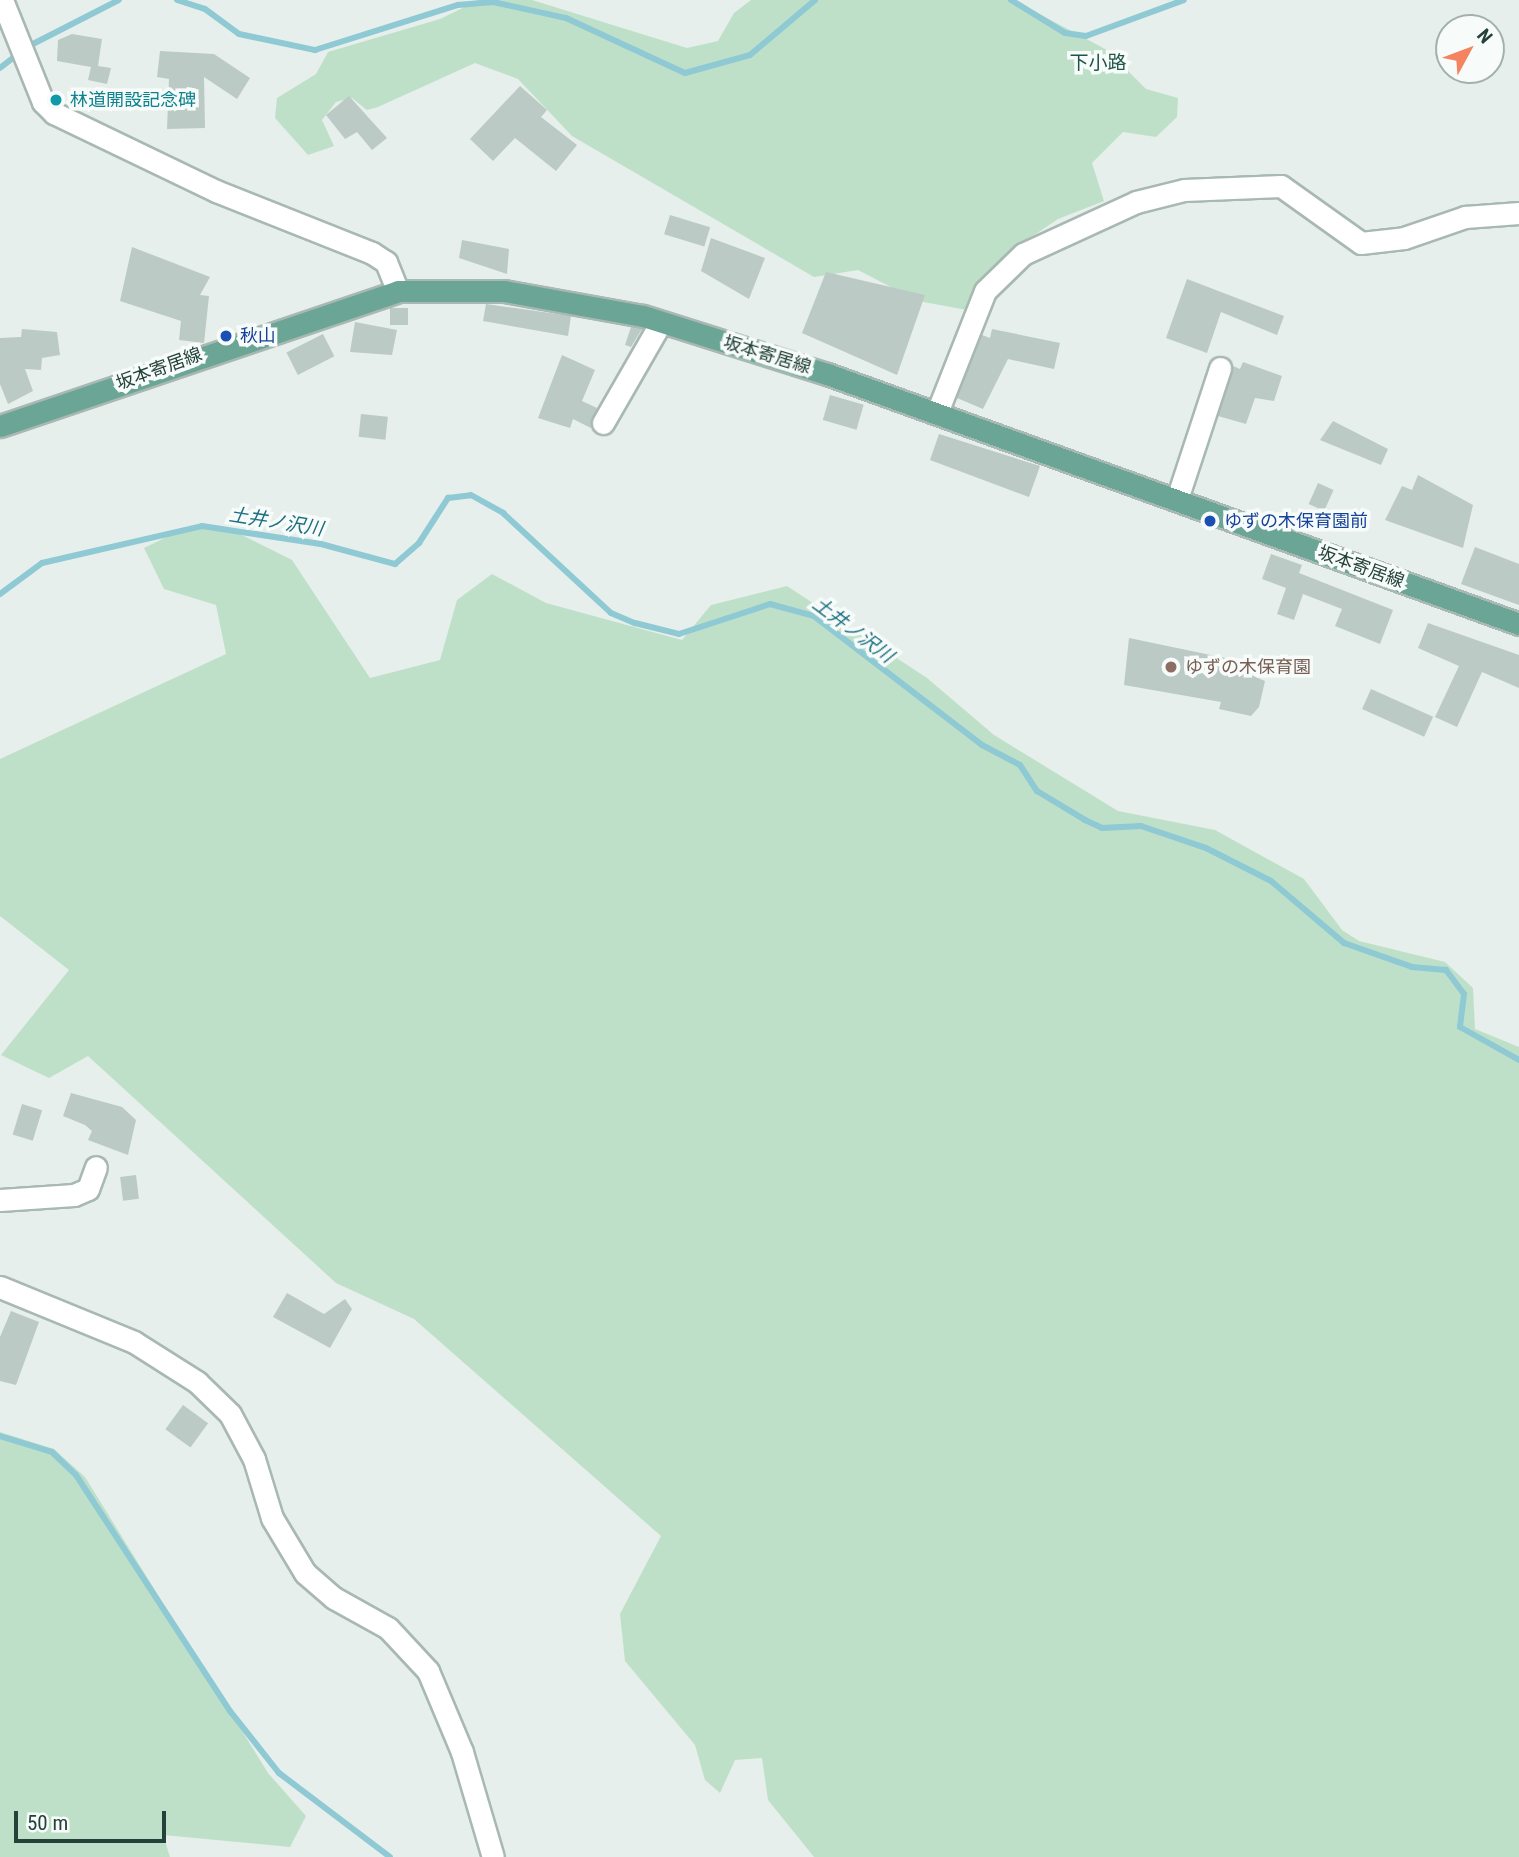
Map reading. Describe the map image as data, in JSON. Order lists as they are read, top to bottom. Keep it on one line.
{"streets":{"main road":["坂本寄居線"]},"districts":["下小路"],"water":["土井ノ沢川"],"places":["林道開設記念碑","秋山","ゆずの木保育園前","ゆずの木保育園"],"scale_bar":"50 m","north":"top right"}
